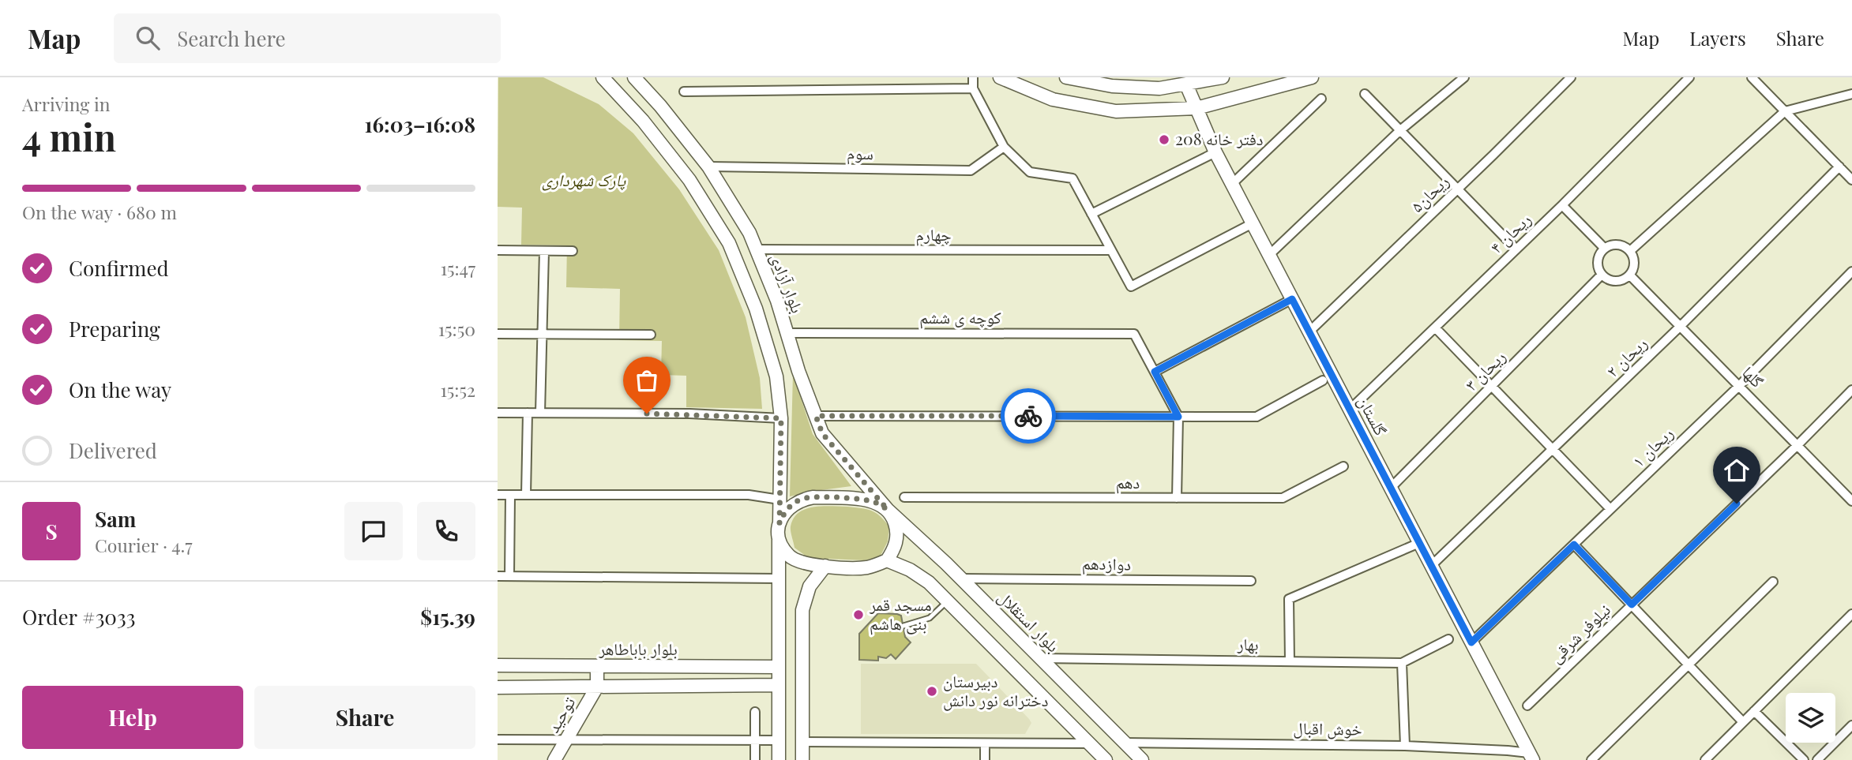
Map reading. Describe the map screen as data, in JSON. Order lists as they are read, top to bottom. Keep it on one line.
{"streets":{"main road":["بلوار آزادی","گلستان","بلوار استقلال","بلوار باباطاهر","توحید"],"street":["سوم","ریحان۵","ریحان ۴","چهارم","کوچه ی ششم","ریحان ۲","ریحان ۳","گلها","ریحان ۱","دهم","دوازدهم","نیلوفر شرقی","بهار","خوش اقبال"]},"crossings":[["سوم","بلوار آزادی"],["ریحان۵","گلستان"],["ریحان ۴","گلستان"],["چهارم","بلوار آزادی"],["بلوار آزادی","کوچه ی ششم"],["بلوار آزادی","بلوار استقلال"],["ریحان ۲","گلها"],["ریحان ۲","گلستان"],["ریحان ۳","گلها"],["ریحان ۳","گلستان"],["گلها","ریحان ۱"],["گلها","نیلوفر شرقی"],["گلستان","ریحان ۱"],["گلستان","خوش اقبال"],["دوازدهم","بلوار استقلال"],["بلوار استقلال","بهار"],["بلوار استقلال","خوش اقبال"]],"parks":["پارک شهرداری"],"places":["دفتر خانه 208","مسجد قمر بنی هاشم","دبیرستان دخترانه نور دانش"],"page":{"header":"Map","search":"Search here","nav":["Map","Layers","Share"],"heading":["4 min","Arriving in","16:03–16:08"],"panel":["Sam","Courier · 4.7","Order #3033","$15.39"],"bar":"On the way · 680 m","list":[["Confirmed","15:47"],["Preparing","15:50"],["On the way","15:52"],"Delivered"],"round":"S","buttons":["Help","Share"]}}
